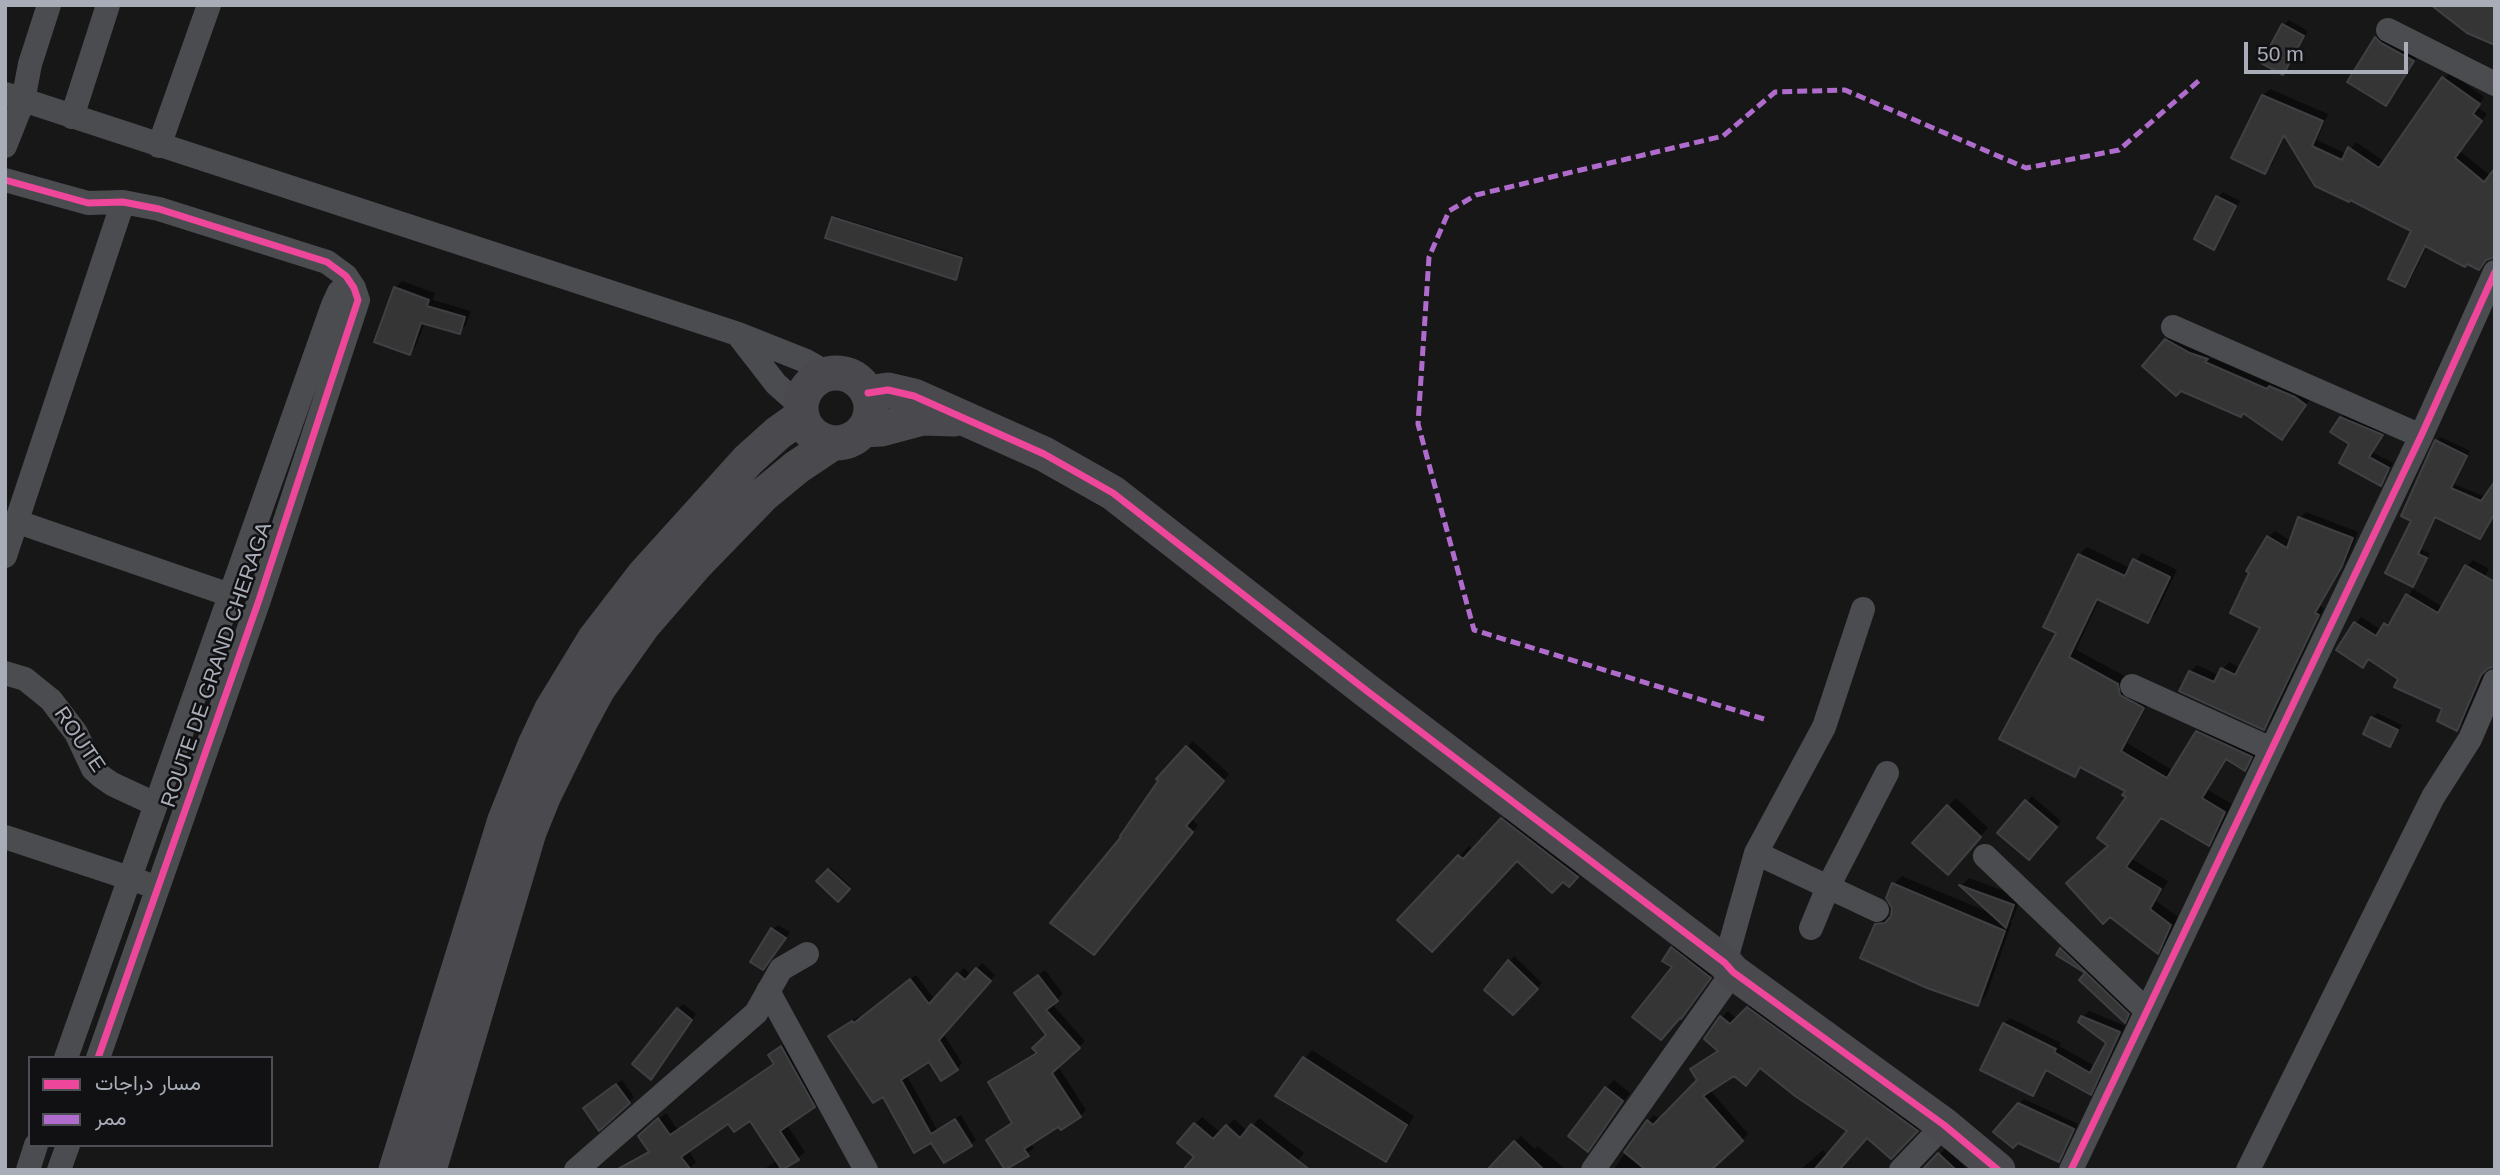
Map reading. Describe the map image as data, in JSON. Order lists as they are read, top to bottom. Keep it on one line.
{"streets":{"street":["ROUTE DE GRAND CHERAGA","ROUTE"]},"legend":["مسار دراجات","ممر"],"scale_bar":"50 m"}
